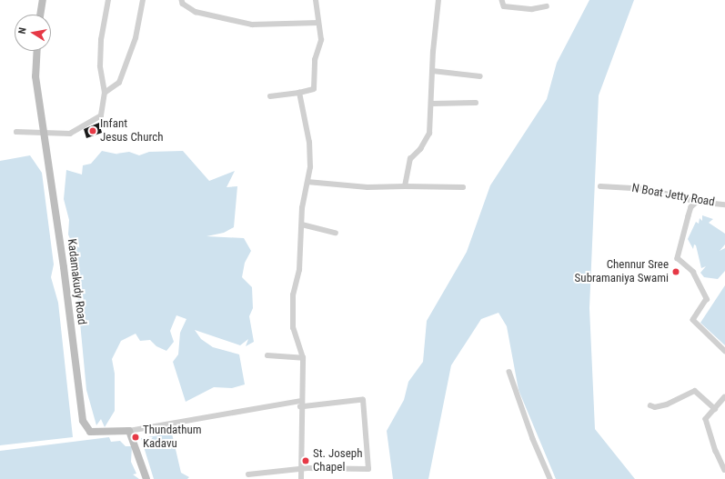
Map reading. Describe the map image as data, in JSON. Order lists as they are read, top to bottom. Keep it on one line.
{"streets":{"street":["N Boat Jetty Road","Kadamakudy Road"]},"places":["Infant Jesus Church","Chennur Sree Subramaniya Swami","Thundathum Kadavu","St. Joseph Chapel"],"north":"left"}
